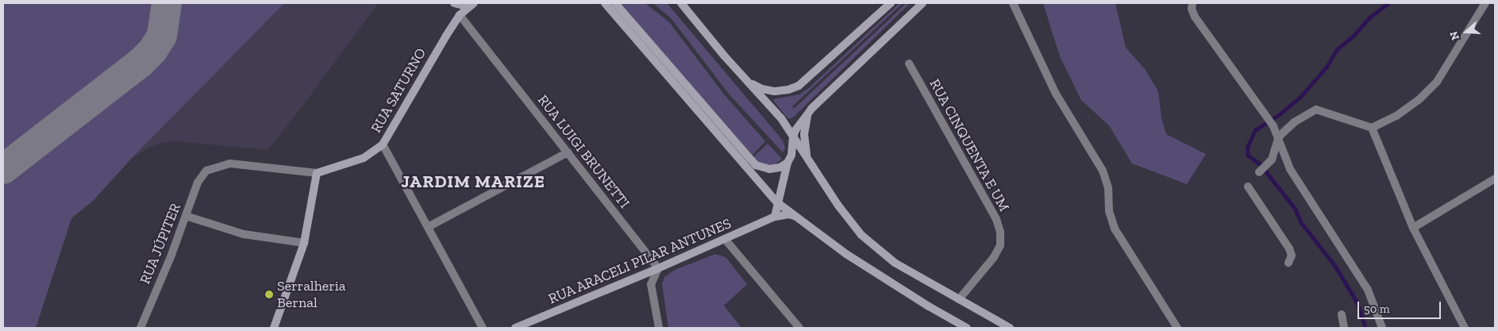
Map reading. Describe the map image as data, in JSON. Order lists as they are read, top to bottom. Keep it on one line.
{"streets":{"main road":["RUA SATURNO","RUA LUIGI BRUNETTI","RUA ARACELI PILAR ANTUNES"],"street":["RUA CINQUENTA E UM","RUA JÚPITER"]},"crossings":[["RUA SATURNO","RUA LUIGI BRUNETTI"],["RUA SATURNO","RUA JÚPITER"],["RUA LUIGI BRUNETTI","RUA ARACELI PILAR ANTUNES"]],"districts":["JARDIM MARIZE"],"places":["Serralheria Bernal"],"scale_bar":"50 m","north":"left"}
